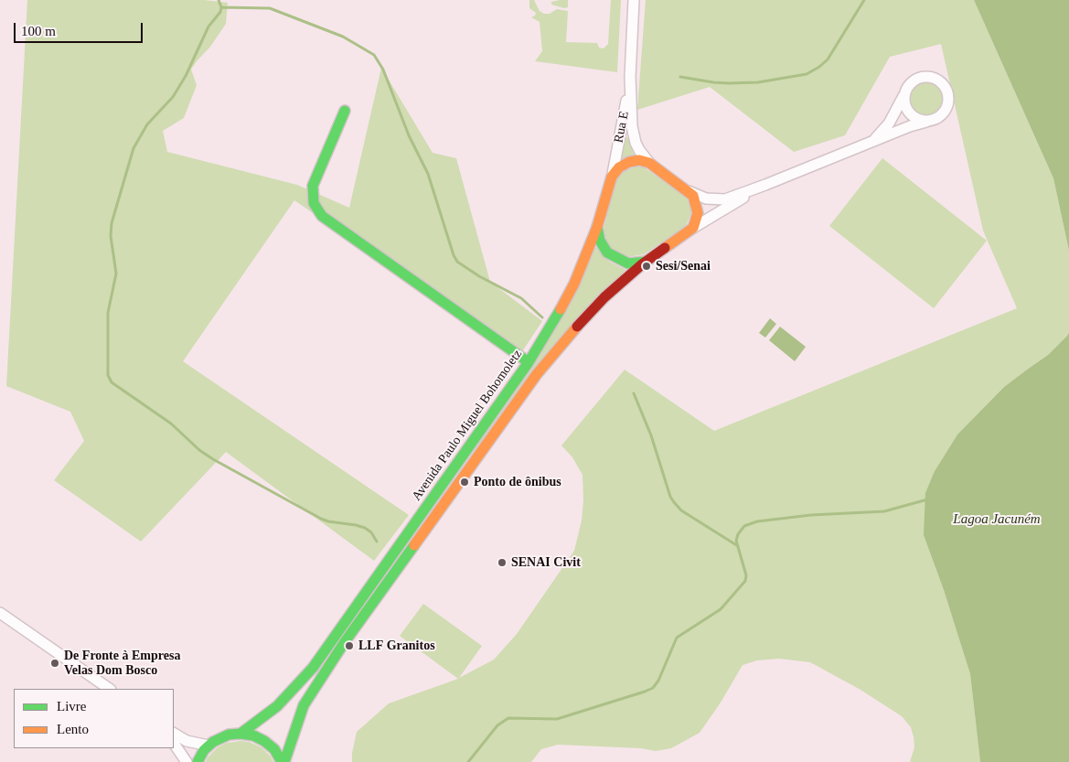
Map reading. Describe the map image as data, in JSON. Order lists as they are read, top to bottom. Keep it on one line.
{"streets":{"street":["Rua E","Avenida Paulo Miguel Bohomoletz"]},"crossings":[["Rua E","Avenida Paulo Miguel Bohomoletz"]],"water":["Lagoa Jacuném"],"places":["Sesi/Senai","Ponto de ônibus","SENAI Civit","LLF Granitos","De Fronte à Empresa Velas Dom Bosco"],"legend":["Livre","Lento"],"scale_bar":"100 m"}
